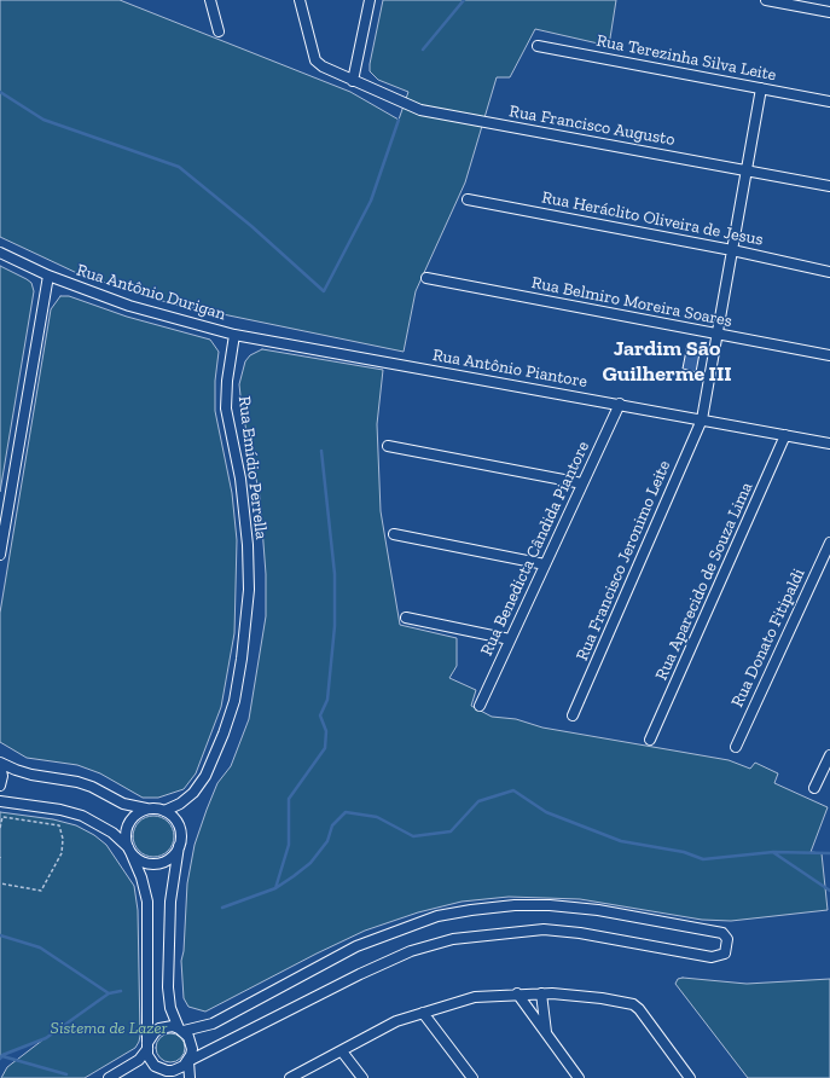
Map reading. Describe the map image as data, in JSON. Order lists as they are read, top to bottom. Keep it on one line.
{"streets":{"street":["Rua Terezinha Silva Leite","Rua Francisco Augusto","Rua Heráclito Oliveira de Jesus","Rua Antônio Durigan","Rua Belmiro Moreira Soares","Rua Antônio Piantore","Rua Emídio Perrella","Rua Benedicta Cândida Piantore","Rua Francisco Jeronimo Leite","Rua Aparecido de Souza Lima","Rua Donato Fitipaldi"]},"crossings":[["Rua Terezinha Silva Leite","Rua Francisco Jeronimo Leite"],["Rua Francisco Augusto","Rua Francisco Jeronimo Leite"],["Rua Heráclito Oliveira de Jesus","Rua Francisco Jeronimo Leite"],["Rua Antônio Durigan","Rua Antônio Piantore"],["Rua Antônio Durigan","Rua Emídio Perrella"],["Rua Belmiro Moreira Soares","Rua Francisco Jeronimo Leite"],["Rua Antônio Piantore","Rua Benedicta Cândida Piantore"],["Rua Antônio Piantore","Rua Francisco Jeronimo Leite"],["Rua Antônio Piantore","Rua Aparecido de Souza Lima"]],"districts":["Jardim São Guilherme III"],"parks":["Sistema de Lazer"]}
